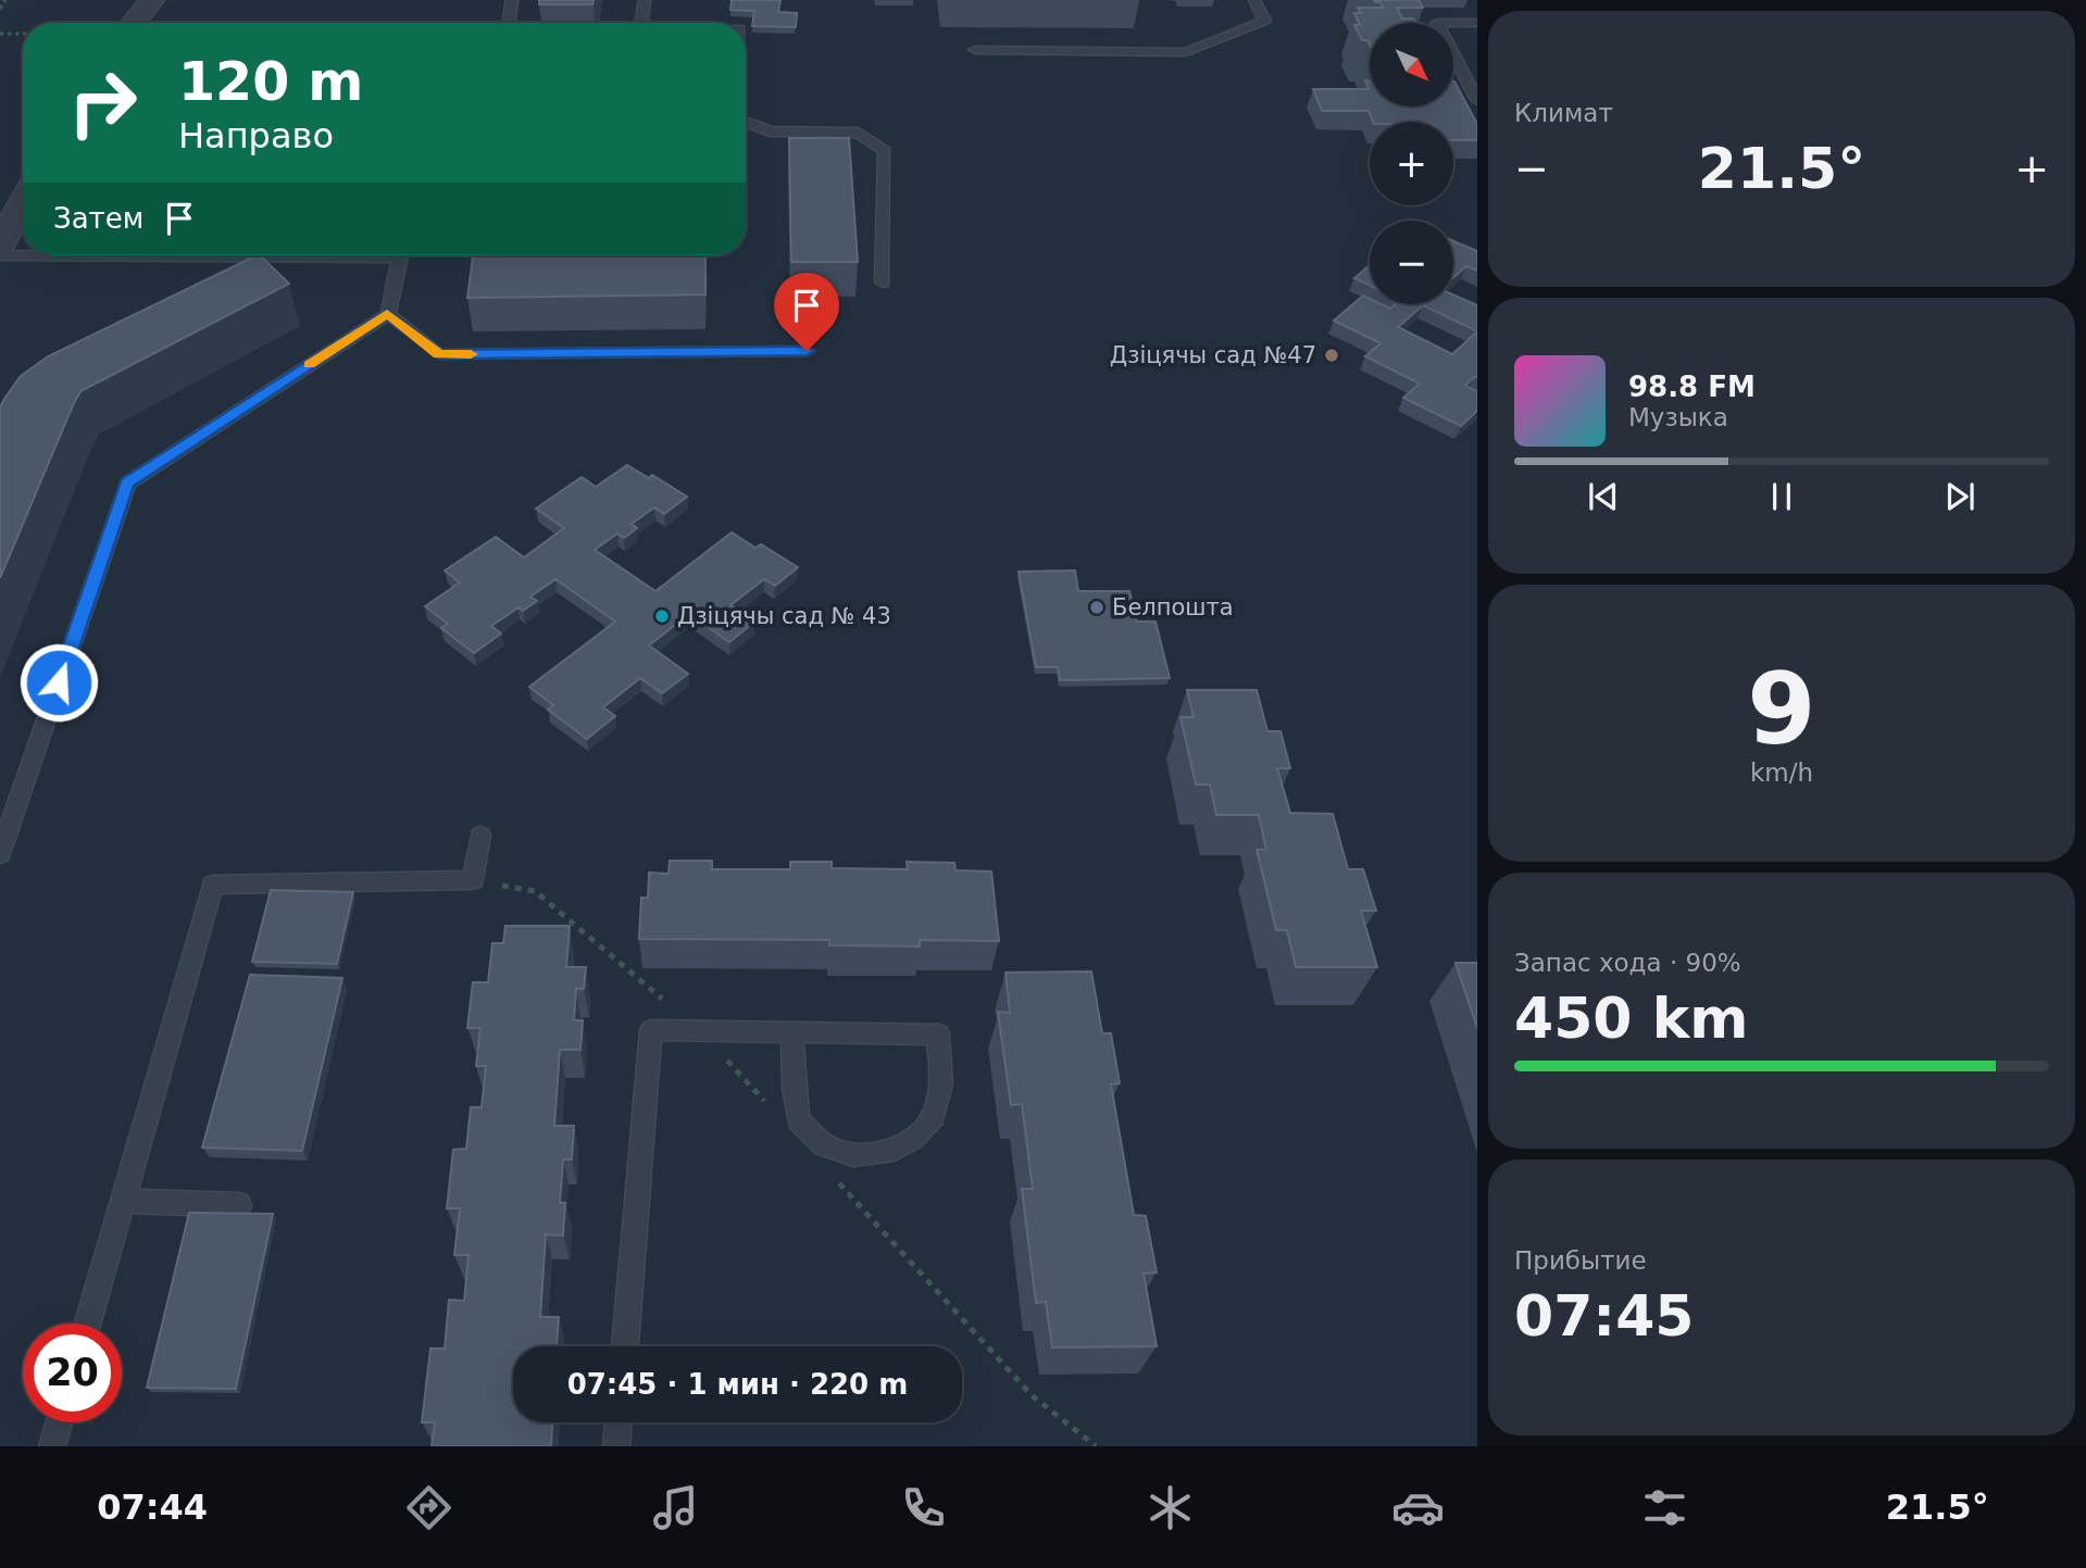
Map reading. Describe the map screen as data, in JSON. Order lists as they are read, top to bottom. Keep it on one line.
{"places":["Дзіцячы сад №47","Белпошта","Дзіцячы сад № 43"],"north":"bottom right","page":{"tile":["Климат",["9","km/h"],["Запас хода · 90%","450 km"],["Прибытие","07:45"]],"map_buttons":["+","−"],"turn":["120 m","Направо"],"heat":["−","21.5°","+"],"then":"Затем","song":["98.8 FM","Музыка"],"limit":"20","trip":"07:45 · 1 мин · 220 m","tabs":["07:44","21.5°"]}}
